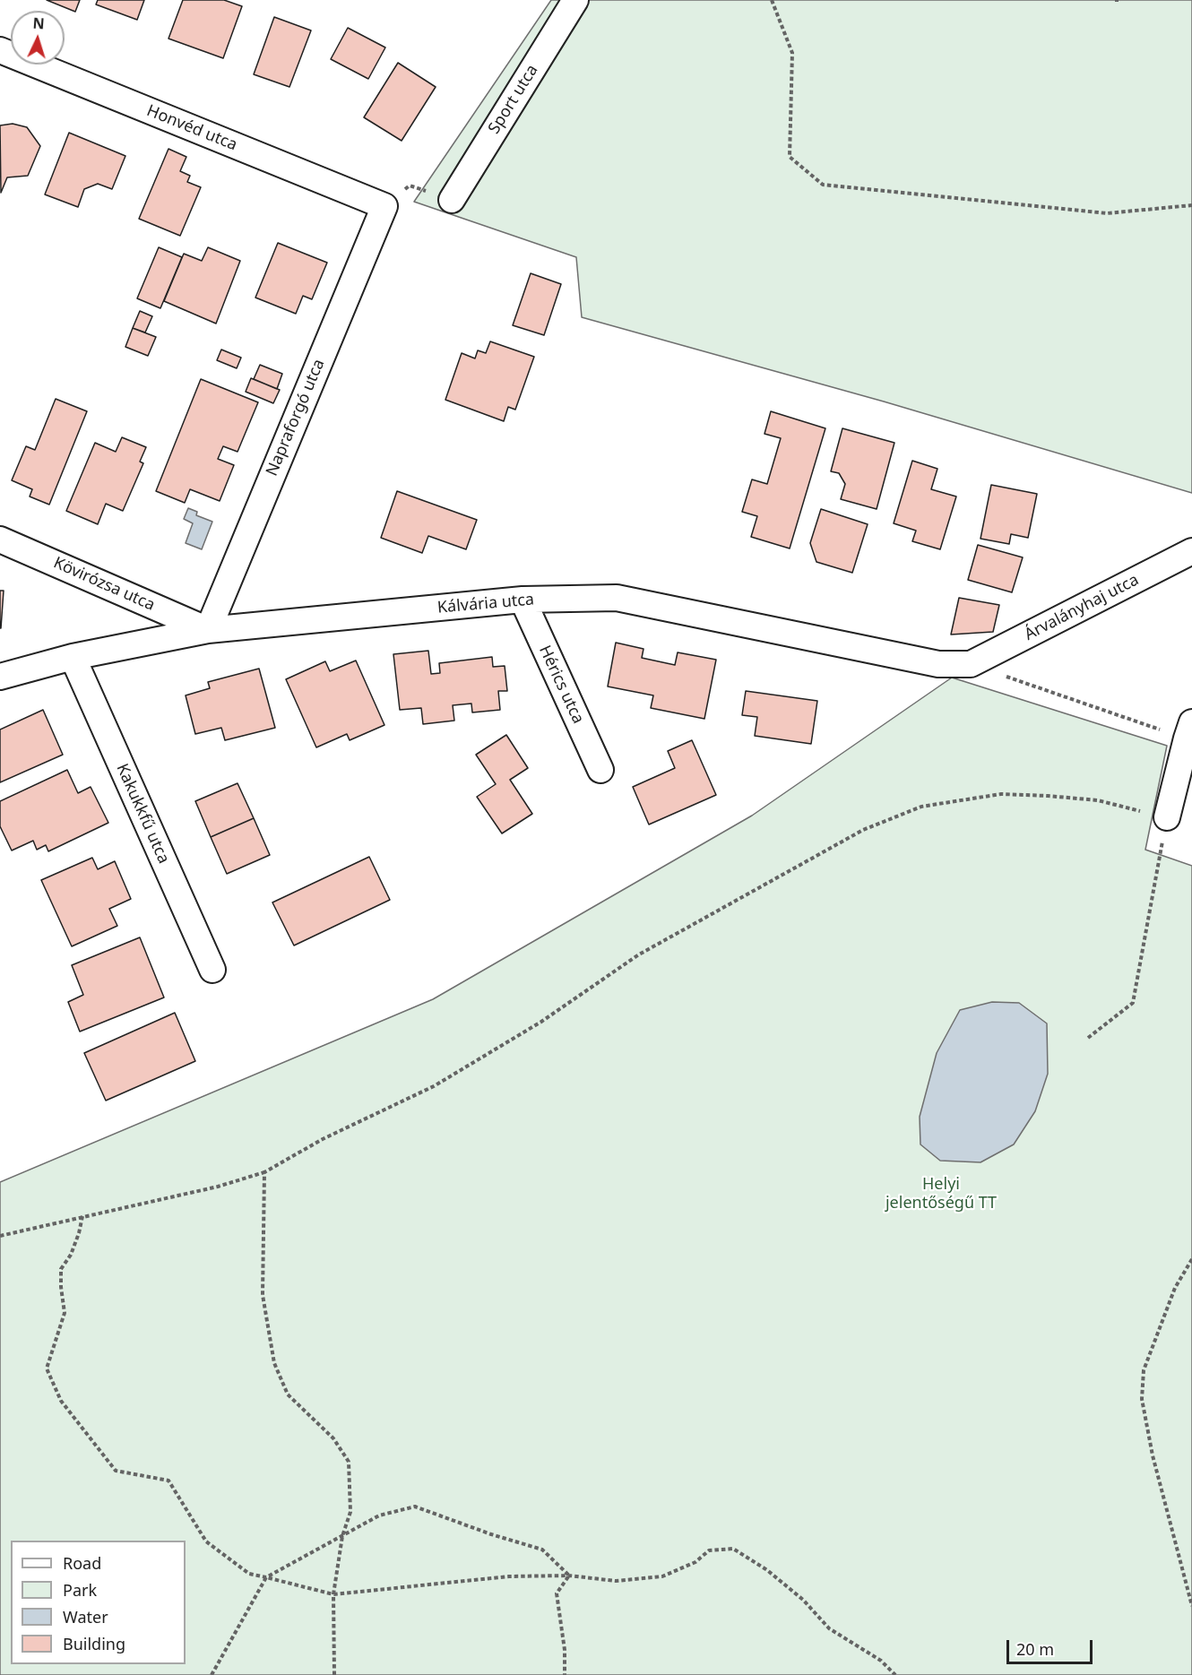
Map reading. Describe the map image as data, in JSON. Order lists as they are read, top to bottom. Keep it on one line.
{"streets":{"street":["Sport utca","Honvéd utca","Napraforgó utca","Kövirózsa utca","Kálvária utca","Árvalányhaj utca","Hérics utca","Kakukkfű utca"]},"crossings":[["Honvéd utca","Napraforgó utca"],["Napraforgó utca","Kövirózsa utca"],["Napraforgó utca","Kálvária utca"],["Kövirózsa utca","Kálvária utca"],["Kálvária utca","Árvalányhaj utca"],["Kálvária utca","Hérics utca"],["Kálvária utca","Kakukkfű utca"]],"parks":["Helyi jelentőségű TT"],"legend":["Road","Park","Water","Building"],"scale_bar":"20 m","north":"top"}
